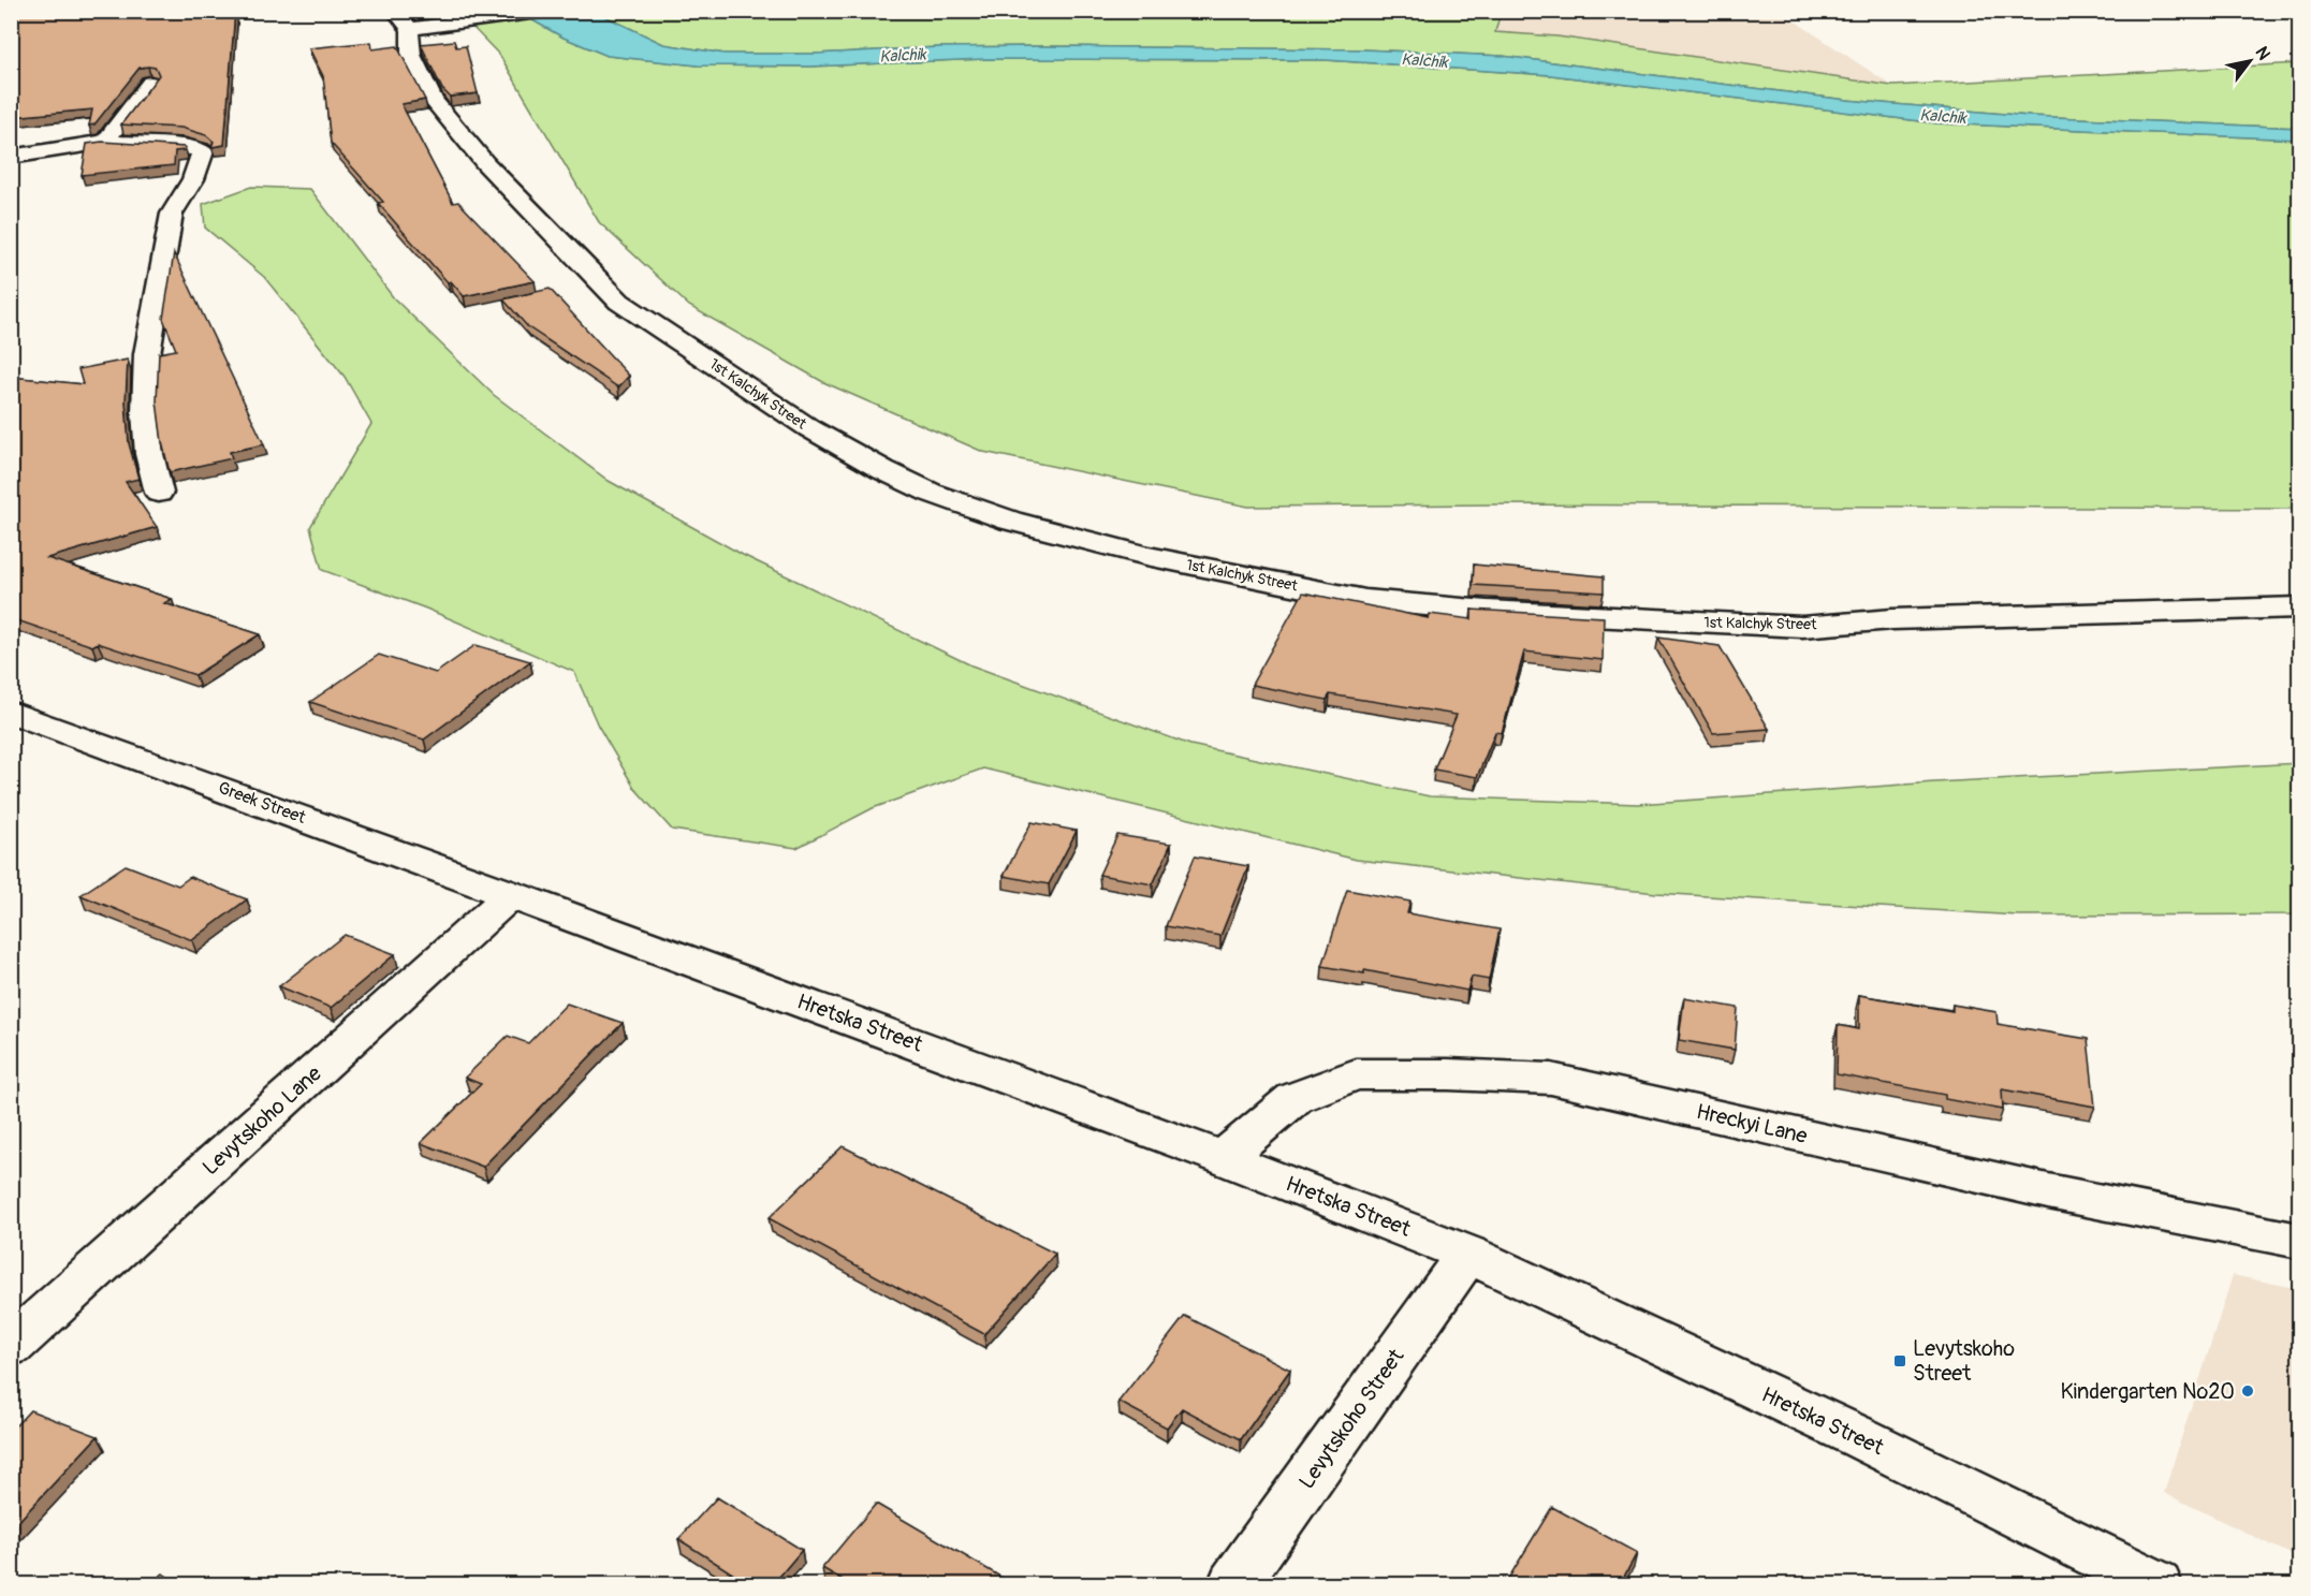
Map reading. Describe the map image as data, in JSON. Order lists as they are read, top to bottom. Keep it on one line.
{"streets":{"street":["1st Kalchyk Street","Greek Street","Hretska Street","Levytskoho Lane","Hreckyi Lane","Levytskoho Street"]},"crossings":[["Greek Street","Hretska Street"],["Greek Street","Levytskoho Lane"],["Hretska Street","Levytskoho Lane"],["Hretska Street","Hreckyi Lane"],["Hretska Street","Levytskoho Street"]],"water":["Kalchik"],"places":{"transit":["Levytskoho Street"],"other":["Kindergarten №20"]},"north":"top right"}
